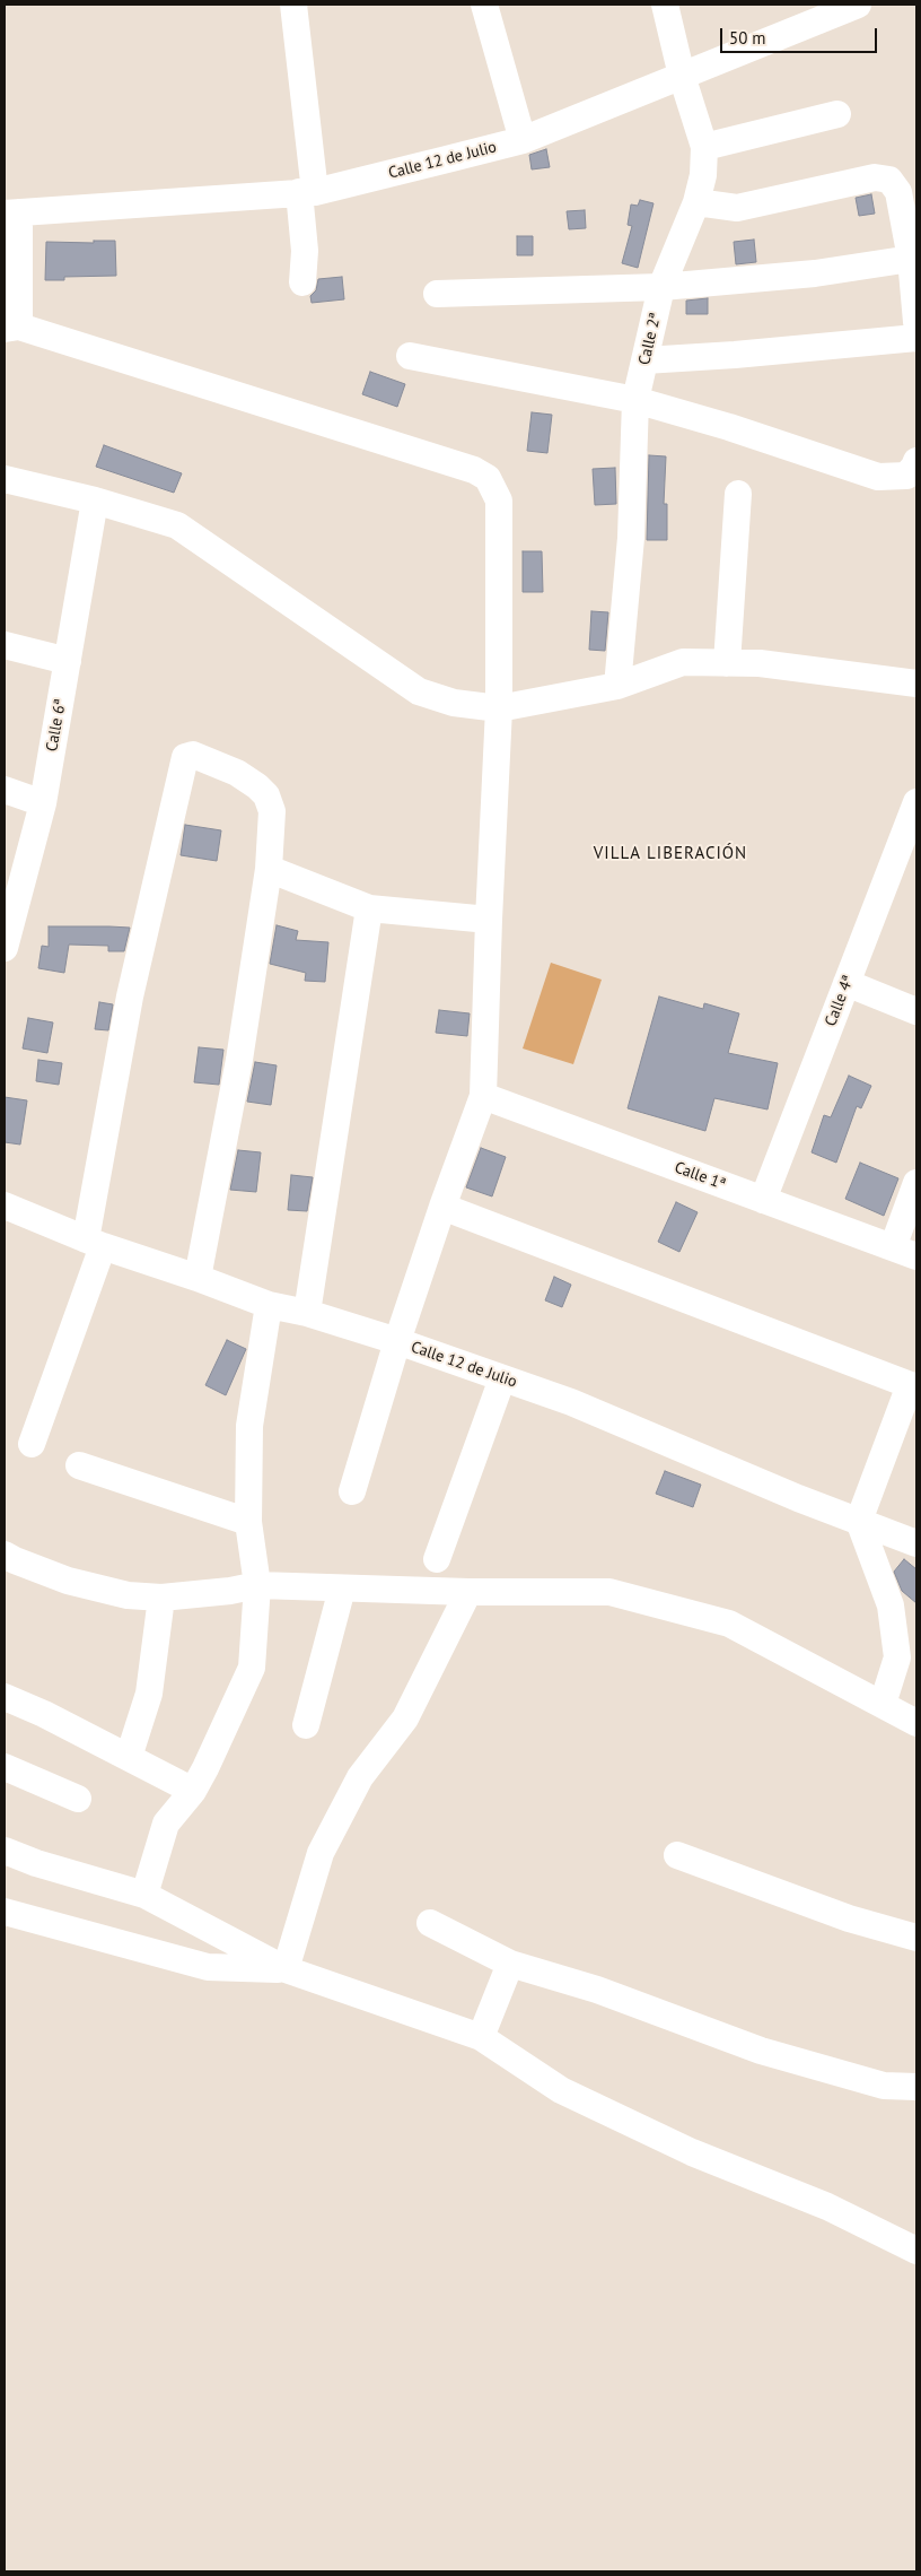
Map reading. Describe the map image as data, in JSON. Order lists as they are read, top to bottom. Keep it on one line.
{"streets":{"street":["Calle 12 de Julio","Calle 2ª","Calle 6ª","Calle 4ª","Calle 1ª"]},"crossings":[["Calle 12 de Julio","Calle 2ª"],["Calle 4ª","Calle 1ª"]],"districts":["VILLA LIBERACIÓN"],"scale_bar":"50 m"}
